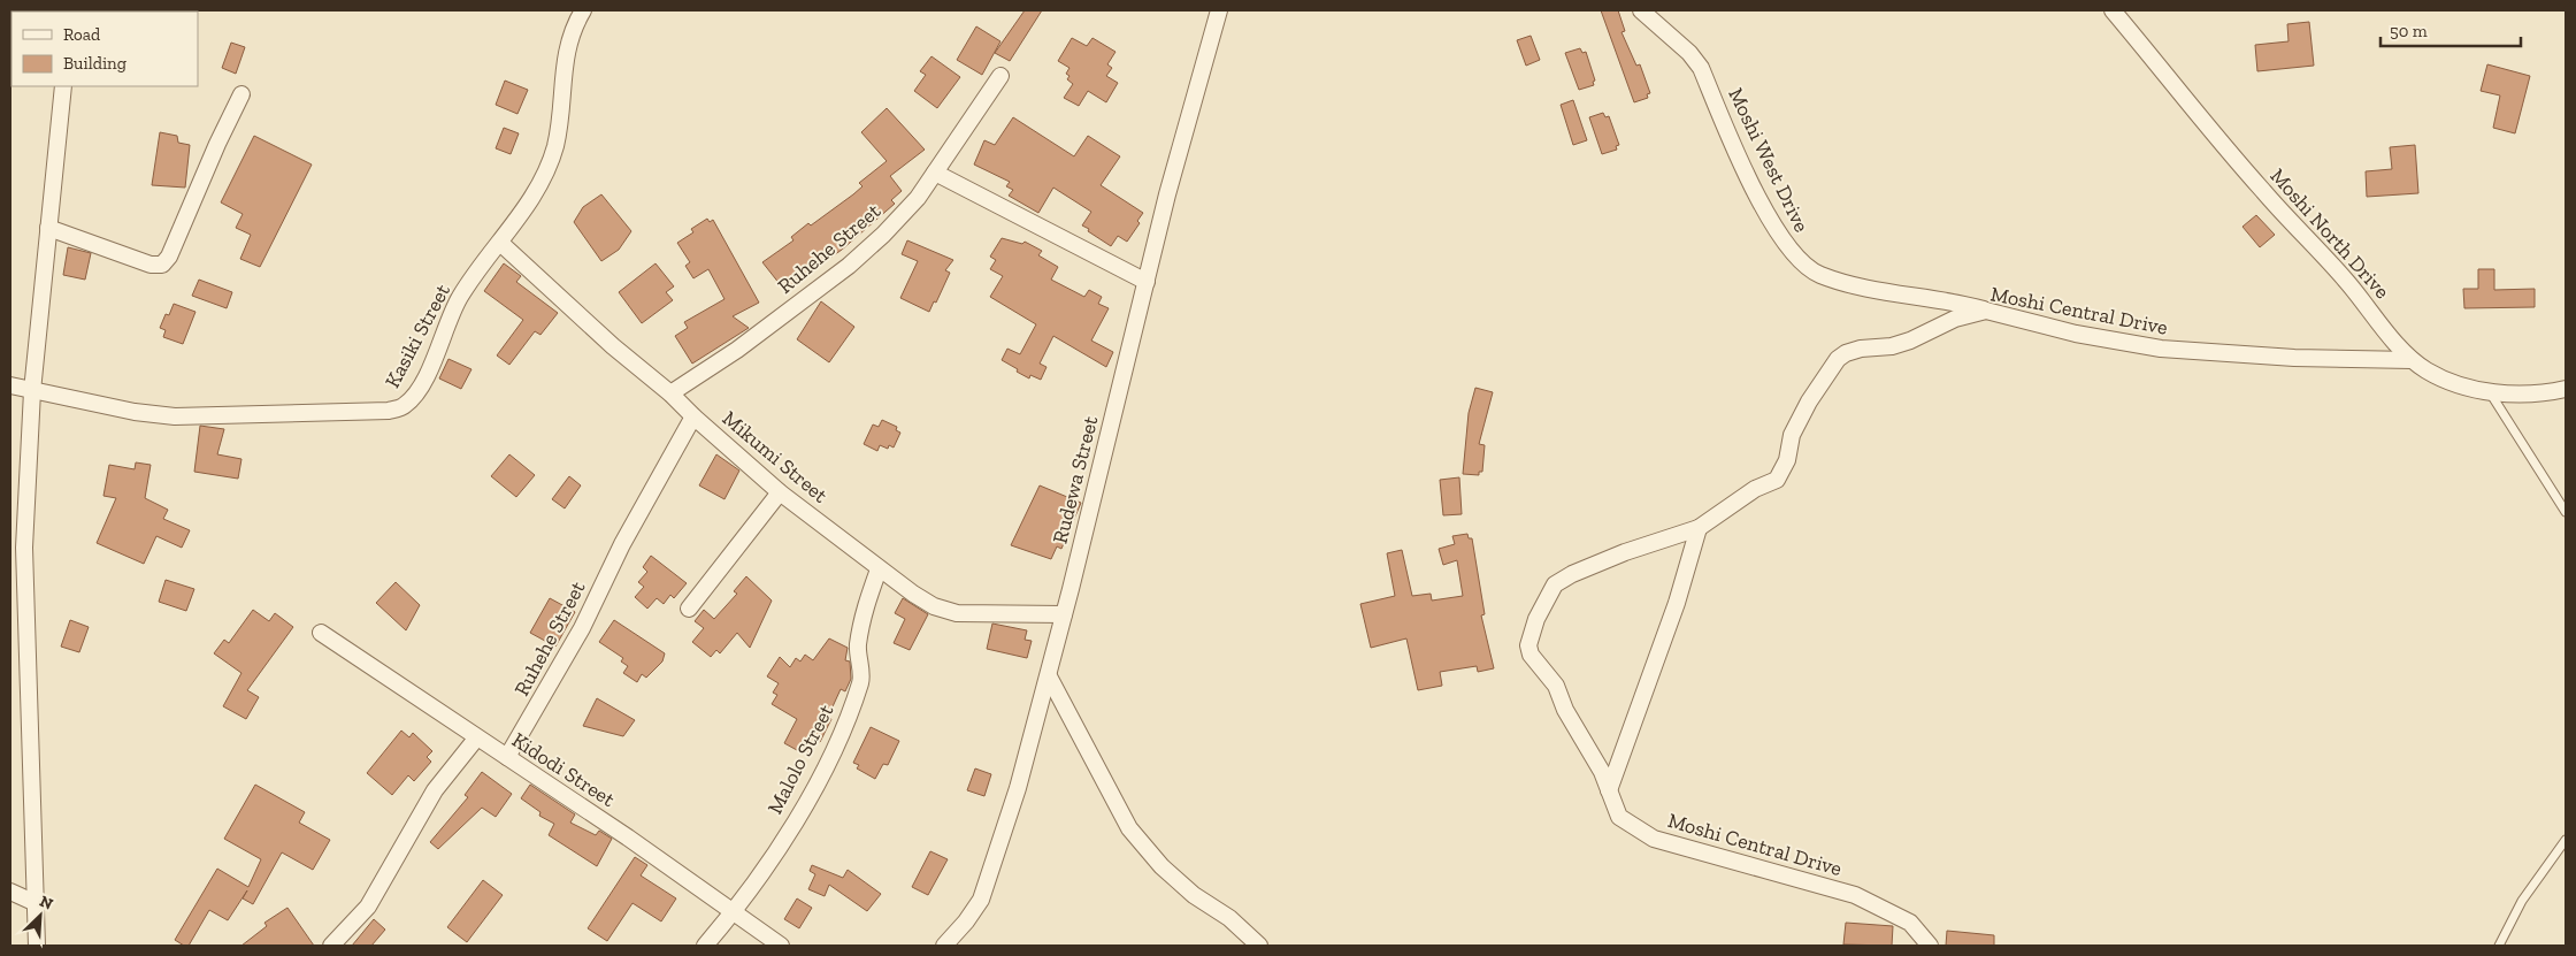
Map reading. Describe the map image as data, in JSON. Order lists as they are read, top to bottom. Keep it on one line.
{"streets":{"street":["Moshi West Drive","Moshi North Drive","Ruhehe Street","Moshi Central Drive","Kasiki Street","Mikumi Street","Rudewa Street","Malolo Street","Kidodi Street"]},"crossings":[["Moshi West Drive","Moshi Central Drive"],["Moshi North Drive","Moshi Central Drive"],["Ruhehe Street","Mikumi Street"],["Ruhehe Street","Kidodi Street"],["Kasiki Street","Mikumi Street"],["Mikumi Street","Rudewa Street"],["Mikumi Street","Malolo Street"],["Malolo Street","Kidodi Street"]],"legend":["Road","Building"],"scale_bar":"50 m","north":"top right"}
